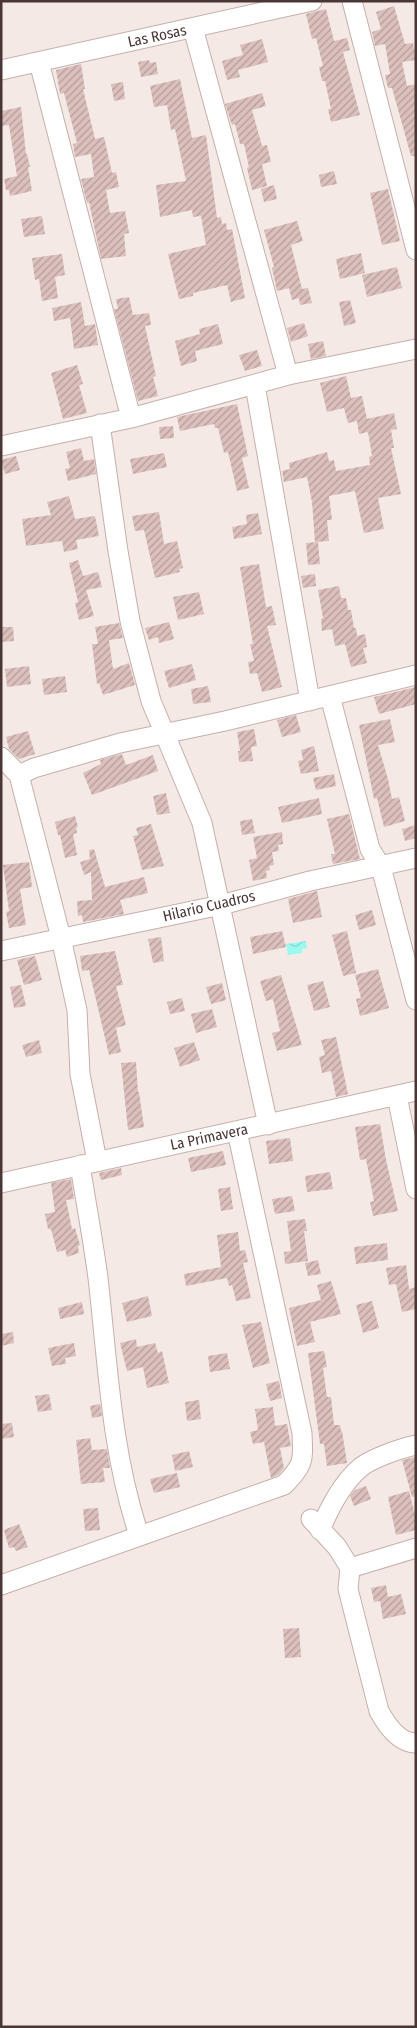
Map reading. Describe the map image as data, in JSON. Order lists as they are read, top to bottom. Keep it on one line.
{"streets":{"street":["Las Rosas","Hilario Cuadros","La Primavera"]}}
